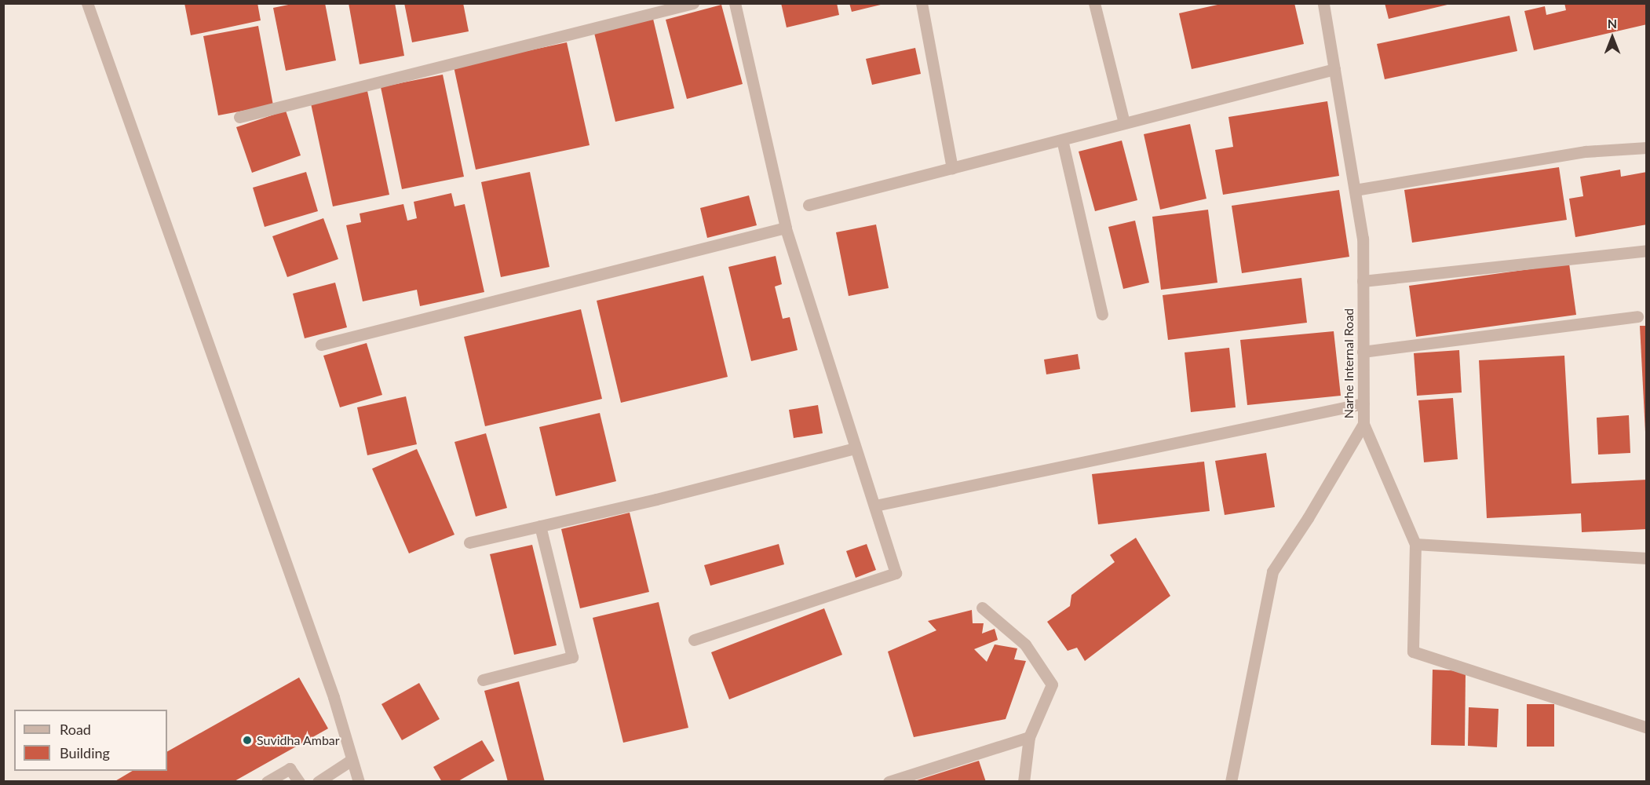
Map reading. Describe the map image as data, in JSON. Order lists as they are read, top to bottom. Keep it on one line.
{"streets":{"street":["Narhe Internal Road"]},"places":["Suvidha Ambar"],"legend":["Road","Building"],"north":"top"}
